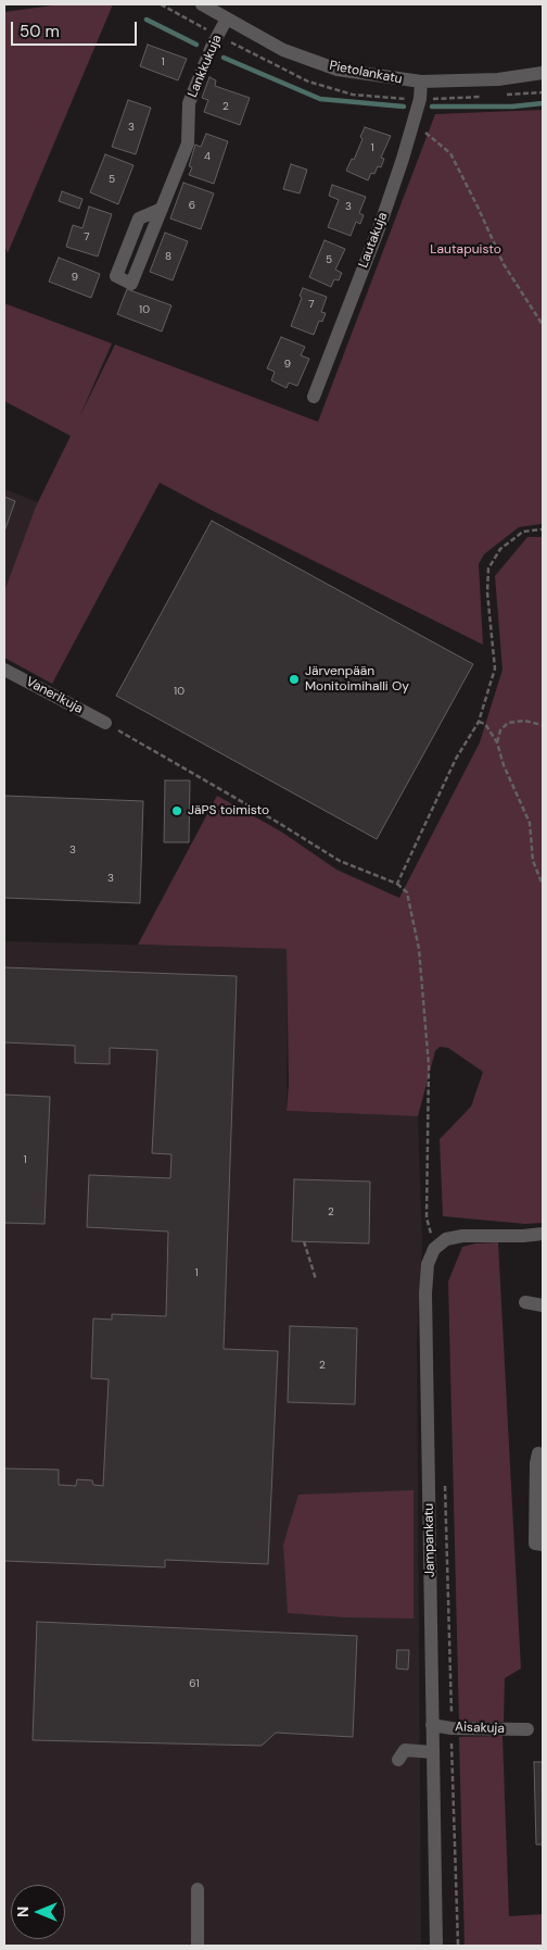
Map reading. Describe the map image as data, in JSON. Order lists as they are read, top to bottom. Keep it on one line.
{"streets":{"street":["Lankkukuja","Pietolankatu","Lautakuja","Vanerikuja","Jampankatu","Aisakuja"]},"crossings":[["Lankkukuja","Pietolankatu"],["Pietolankatu","Lautakuja"],["Jampankatu","Aisakuja"]],"parks":["Lautapuisto"],"places":["Järvenpään Monitoimihalli Oy","JäPS toimisto"],"house_numbers":["1","2","3","1","4","5","6","3","7","8","5","9","7","10","9","10","3","3","1","2","1","2","61"],"scale_bar":"50 m","north":"left"}
